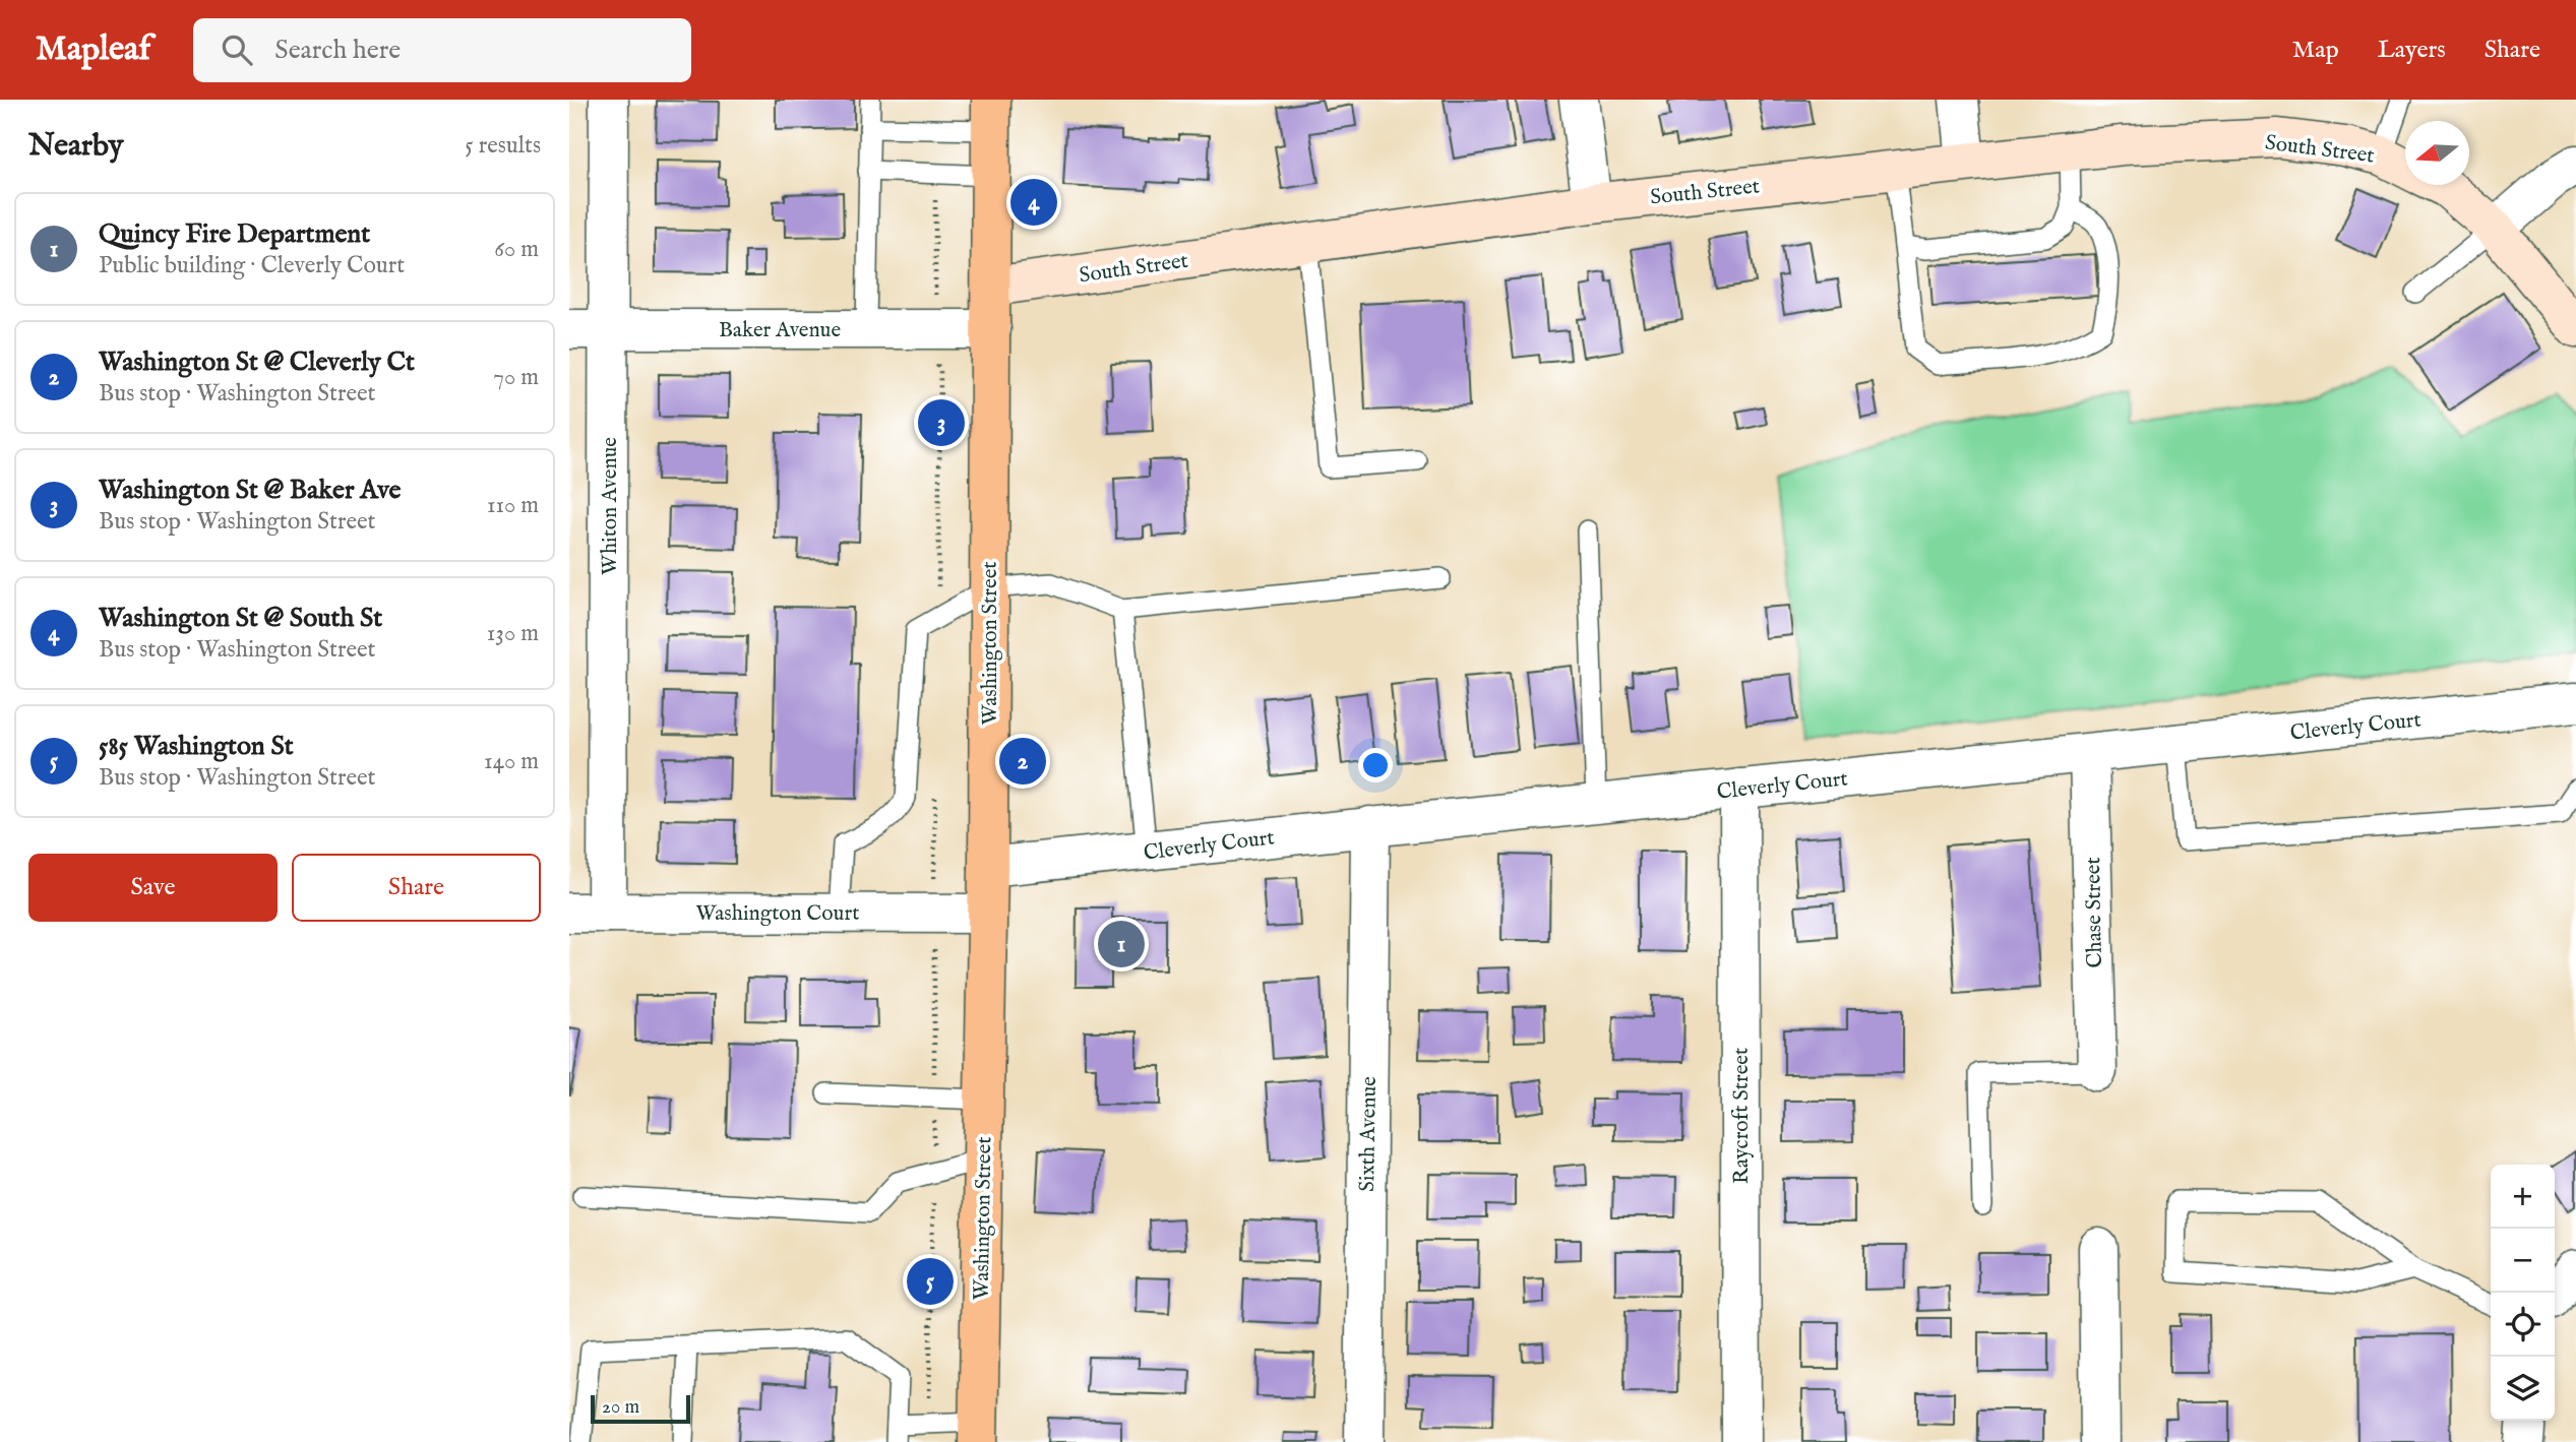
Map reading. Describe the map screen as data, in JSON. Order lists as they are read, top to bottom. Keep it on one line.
{"streets":{"main road":["South Street","Washington Street"],"street":["Baker Avenue","Whiton Avenue","Cleverly Court","Washington Court","Chase Street","Raycroft Street","Sixth Avenue"]},"crossings":[["South Street","Washington Street"],["Baker Avenue","Whiton Avenue"],["Baker Avenue","Washington Street"],["Whiton Avenue","Washington Court"],["Washington Street","Cleverly Court"],["Washington Street","Washington Court"],["Cleverly Court","Chase Street"],["Cleverly Court","Raycroft Street"],["Cleverly Court","Sixth Avenue"]],"scale_bar":"20 m","north":"left","page":{"header":"Mapleaf","search":"Search here","nav":["Map","Layers","Share"],"heading":["Nearby","5 results"],"pins":["4","3","2","1","5"],"list":[{"mark":"1","name":"Quincy Fire Department","note":"Public building · Cleverly Court","value":"60 m"},{"mark":"2","name":"Washington St @ Cleverly Ct","note":"Bus stop · Washington Street","value":"70 m"},{"mark":"3","name":"Washington St @ Baker Ave","note":"Bus stop · Washington Street","value":"110 m"},{"mark":"4","name":"Washington St @ South St","note":"Bus stop · Washington Street","value":"130 m"},{"mark":"5","name":"585 Washington St","note":"Bus stop · Washington Street","value":"140 m"}],"buttons":["Save","Share"],"map_buttons":["+","−"],"scale":"20 m"}}
